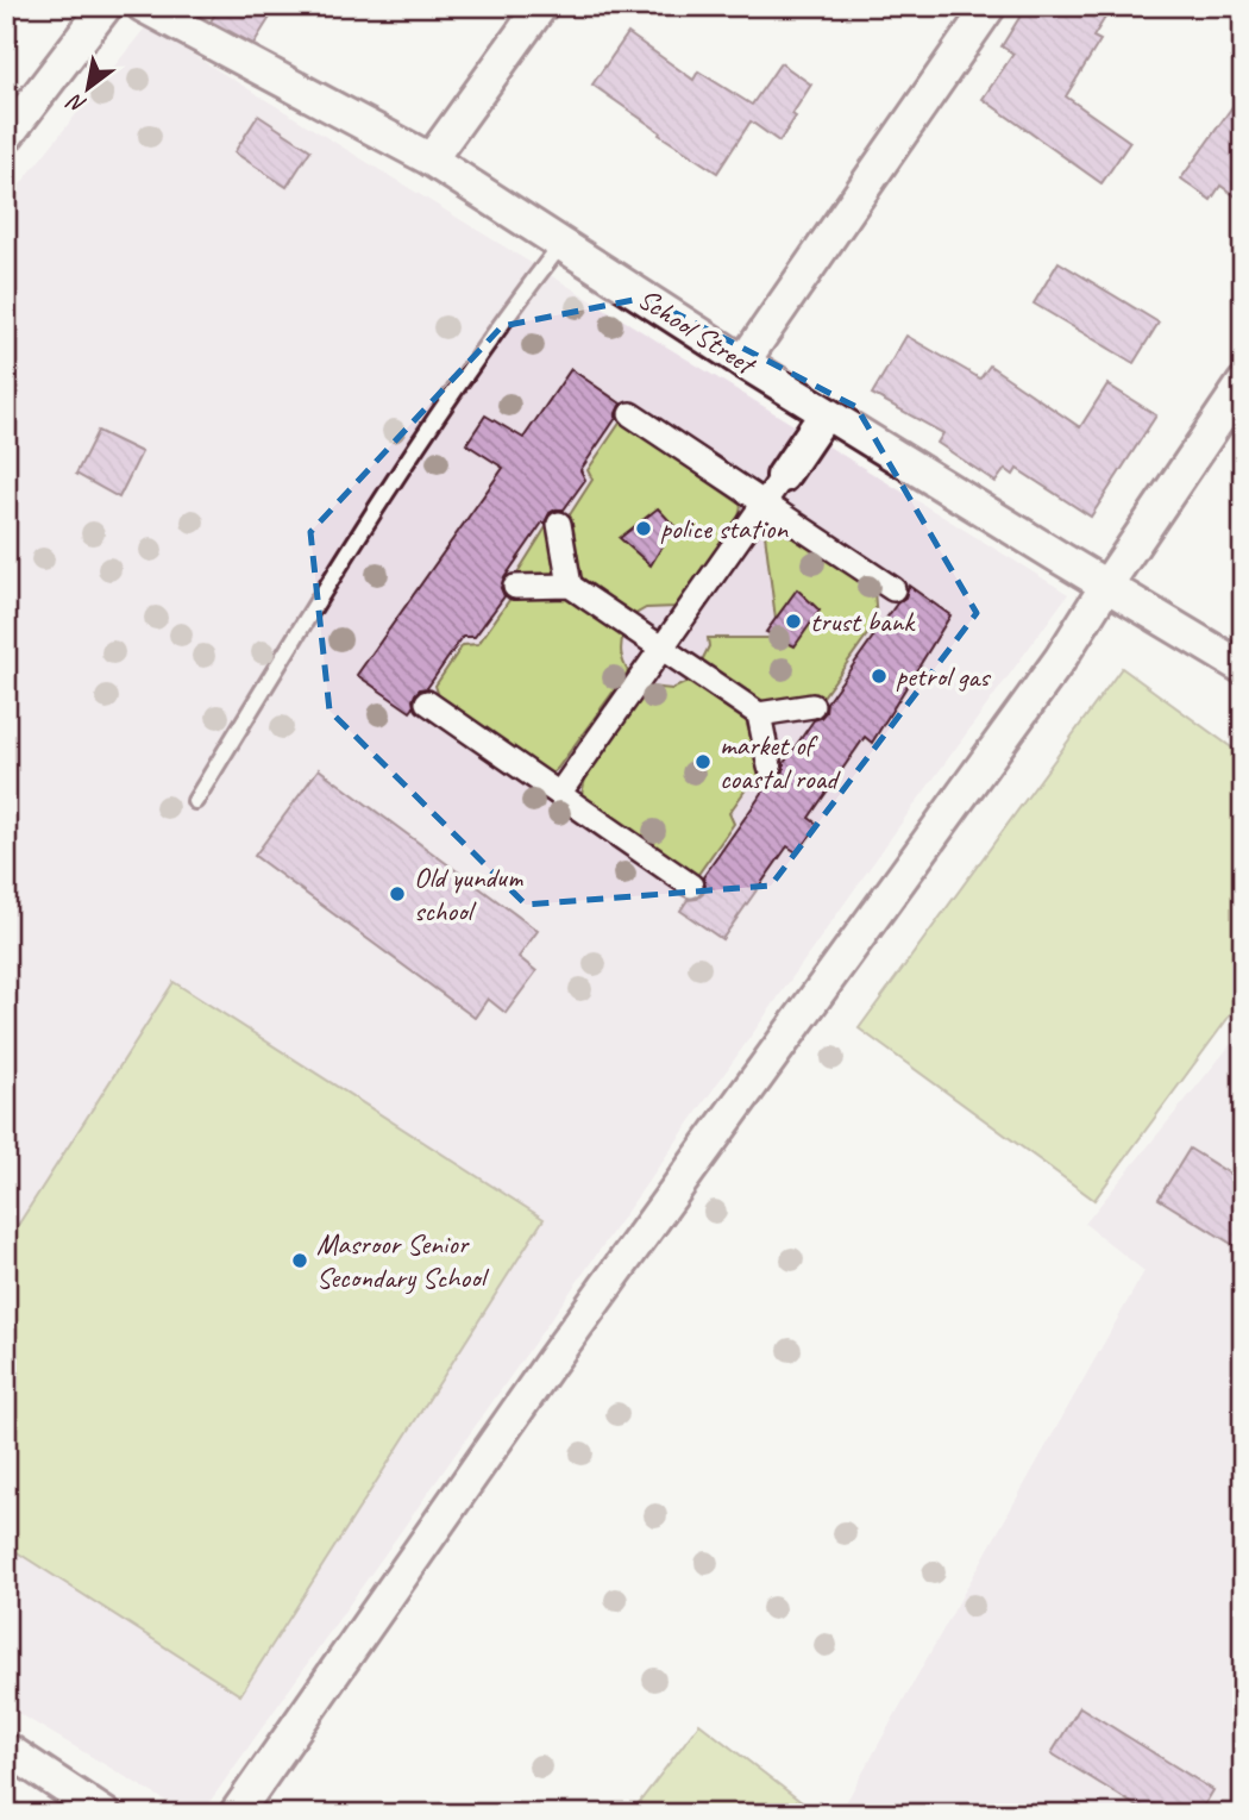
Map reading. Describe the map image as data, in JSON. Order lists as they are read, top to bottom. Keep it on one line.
{"streets":{"street":["School Street"]},"places":["police station","trust bank","petrol gas","market of coastal road","Old yundum school","Masroor Senior Secondary School"],"north":"bottom left"}
